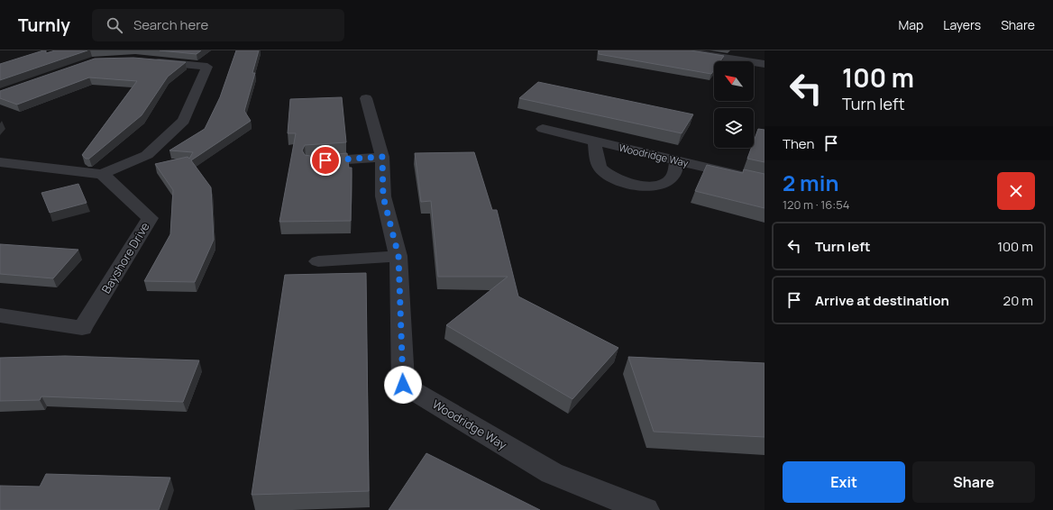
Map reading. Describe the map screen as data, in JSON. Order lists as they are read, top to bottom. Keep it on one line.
{"streets":{"street":["Woodridge Way","Bayshore Drive"]},"north":"top left","page":{"header":"Turnly","search":"Search here","nav":["Map","Layers","Share"],"turn":["100 m","Turn left"],"then":"Then","heading":["2 min","120 m · 16:54"],"list":[{"name":"Turn left","value":"100 m"},{"name":"Arrive at destination","value":"20 m"}],"buttons":["Exit","Share"]}}
